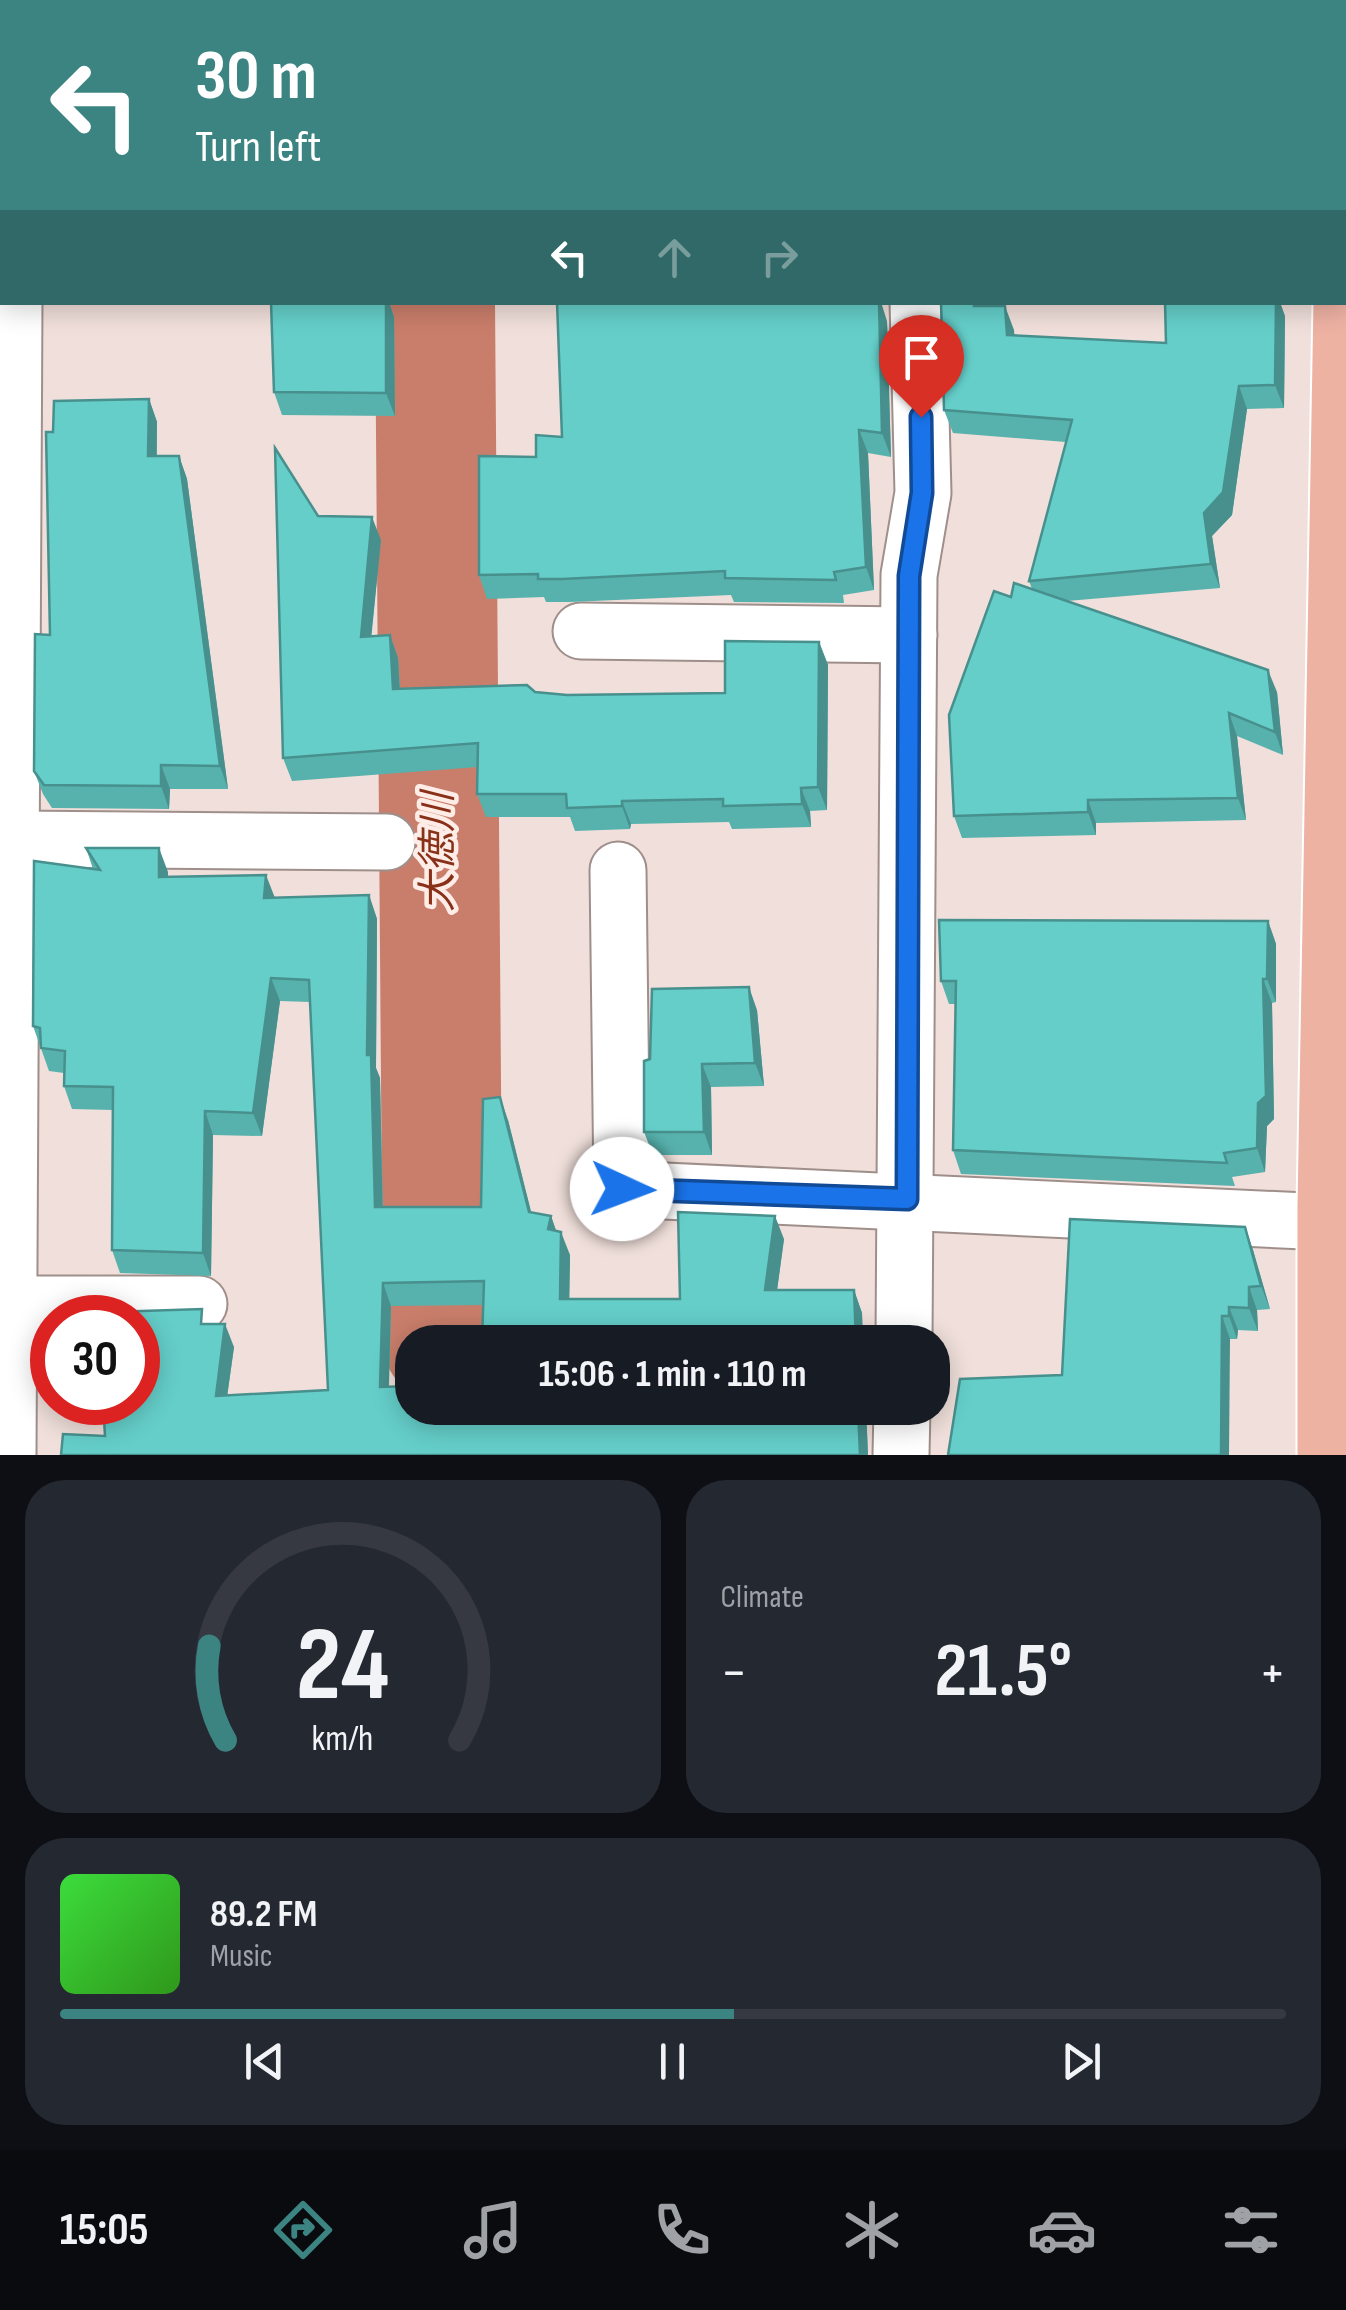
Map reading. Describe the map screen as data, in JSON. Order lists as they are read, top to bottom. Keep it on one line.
{"water":["大徳川"],"page":{"turn":["30 m","Turn left"],"limit":"30","trip":"15:06 · 1 min · 110 m","tile":"Climate","heat":["−","21.5°","+"],"song":["89.2 FM","Music"],"tabs":"15:05","gauge":["24","km/h"]}}
